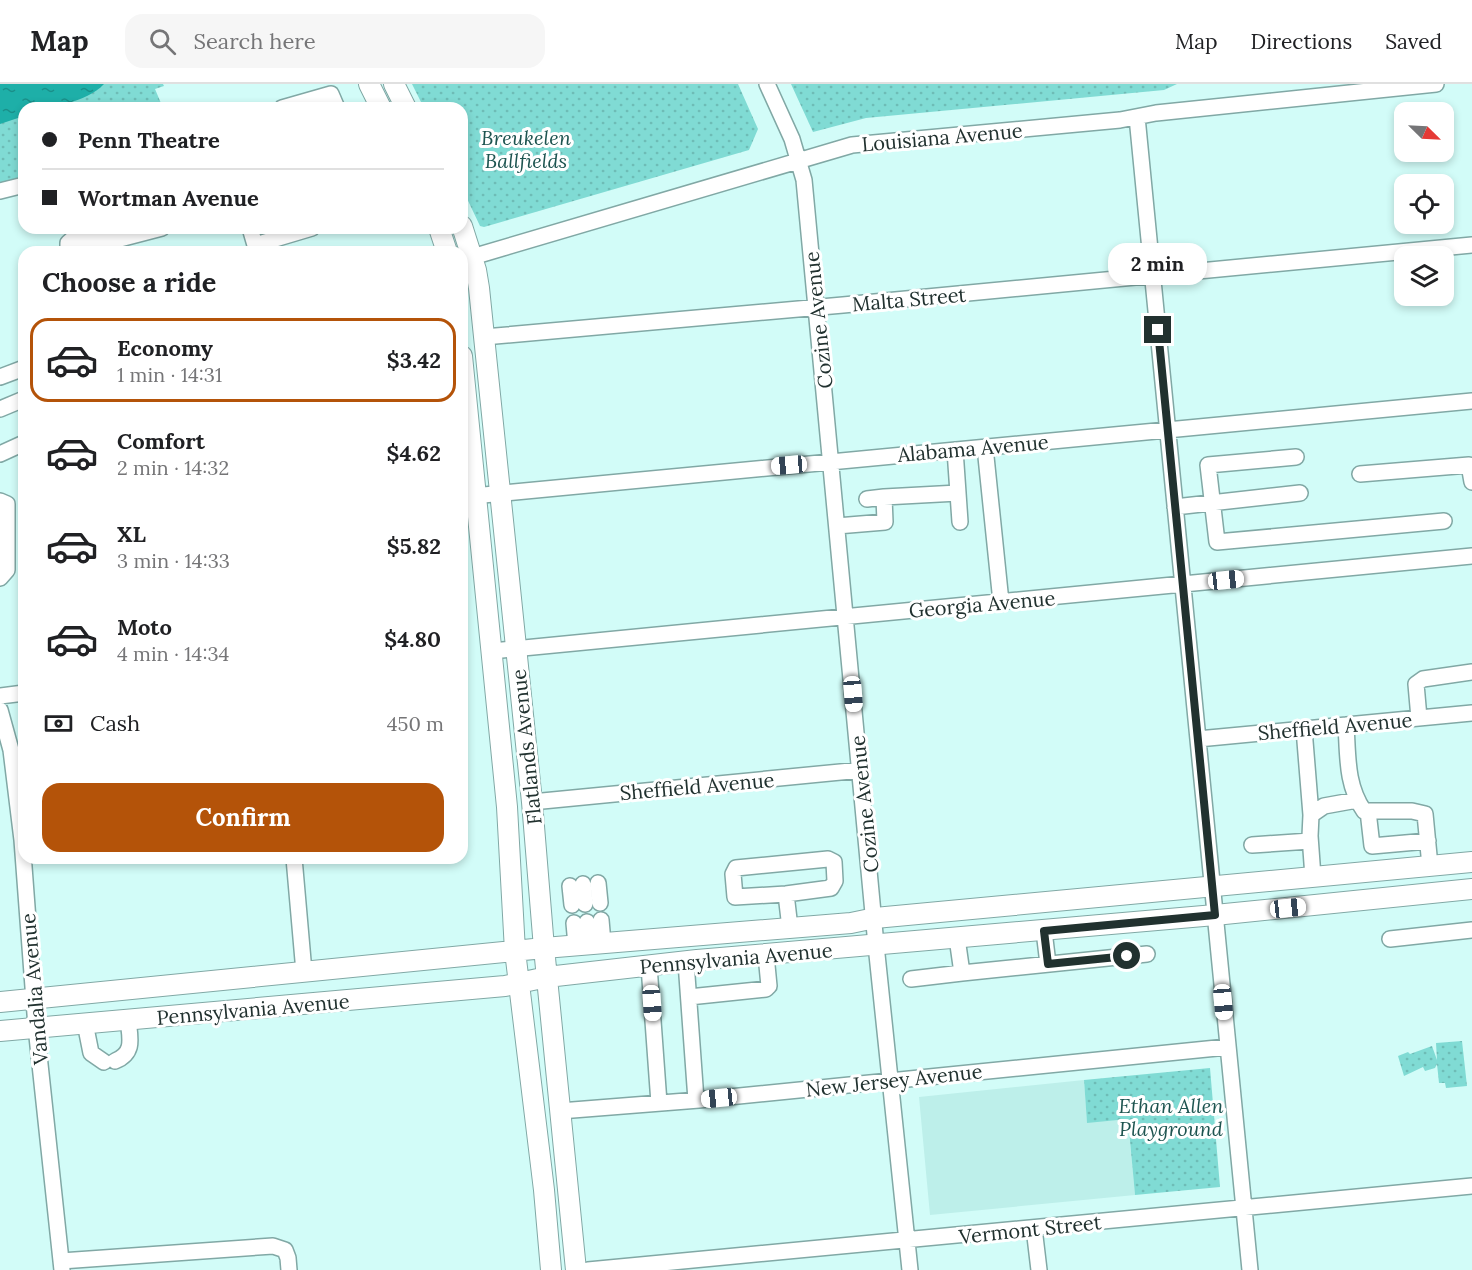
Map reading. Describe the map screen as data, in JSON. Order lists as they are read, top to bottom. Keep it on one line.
{"streets":{"main road":["Flatlands Avenue","Pennsylvania Avenue"],"street":["Louisiana Avenue","Malta Street","Cozine Avenue","Alabama Avenue","Georgia Avenue","Sheffield Avenue","Vandalia Avenue","New Jersey Avenue","Vermont Street"]},"crossings":[["Louisiana Avenue","Cozine Avenue"],["Malta Street","Cozine Avenue"],["Malta Street","Flatlands Avenue"],["Cozine Avenue","Alabama Avenue"],["Cozine Avenue","Georgia Avenue"],["Cozine Avenue","Sheffield Avenue"],["Cozine Avenue","Pennsylvania Avenue"],["Cozine Avenue","New Jersey Avenue"],["Cozine Avenue","Vermont Street"],["Alabama Avenue","Flatlands Avenue"],["Georgia Avenue","Flatlands Avenue"],["Sheffield Avenue","Flatlands Avenue"],["Flatlands Avenue","Pennsylvania Avenue"],["Flatlands Avenue","New Jersey Avenue"],["Pennsylvania Avenue","Vandalia Avenue"]],"parks":["Breukelen Ballfields","Ethan Allen Playground"],"north":"bottom right","page":{"header":"Map","search":"Search here","nav":["Map","Directions","Saved"],"banner":["Penn Theatre","Wortman Avenue"],"bubble":"2 min","heading":"Choose a ride","list":[{"name":"Economy","note":"1 min · 14:31","value":"$3.42"},{"name":"Comfort","note":"2 min · 14:32","value":"$4.62"},{"name":"XL","note":"3 min · 14:33","value":"$5.82"},{"name":"Moto","note":"4 min · 14:34","value":"$4.80"}],"pay":["Cash","450 m"],"buttons":"Confirm"}}
